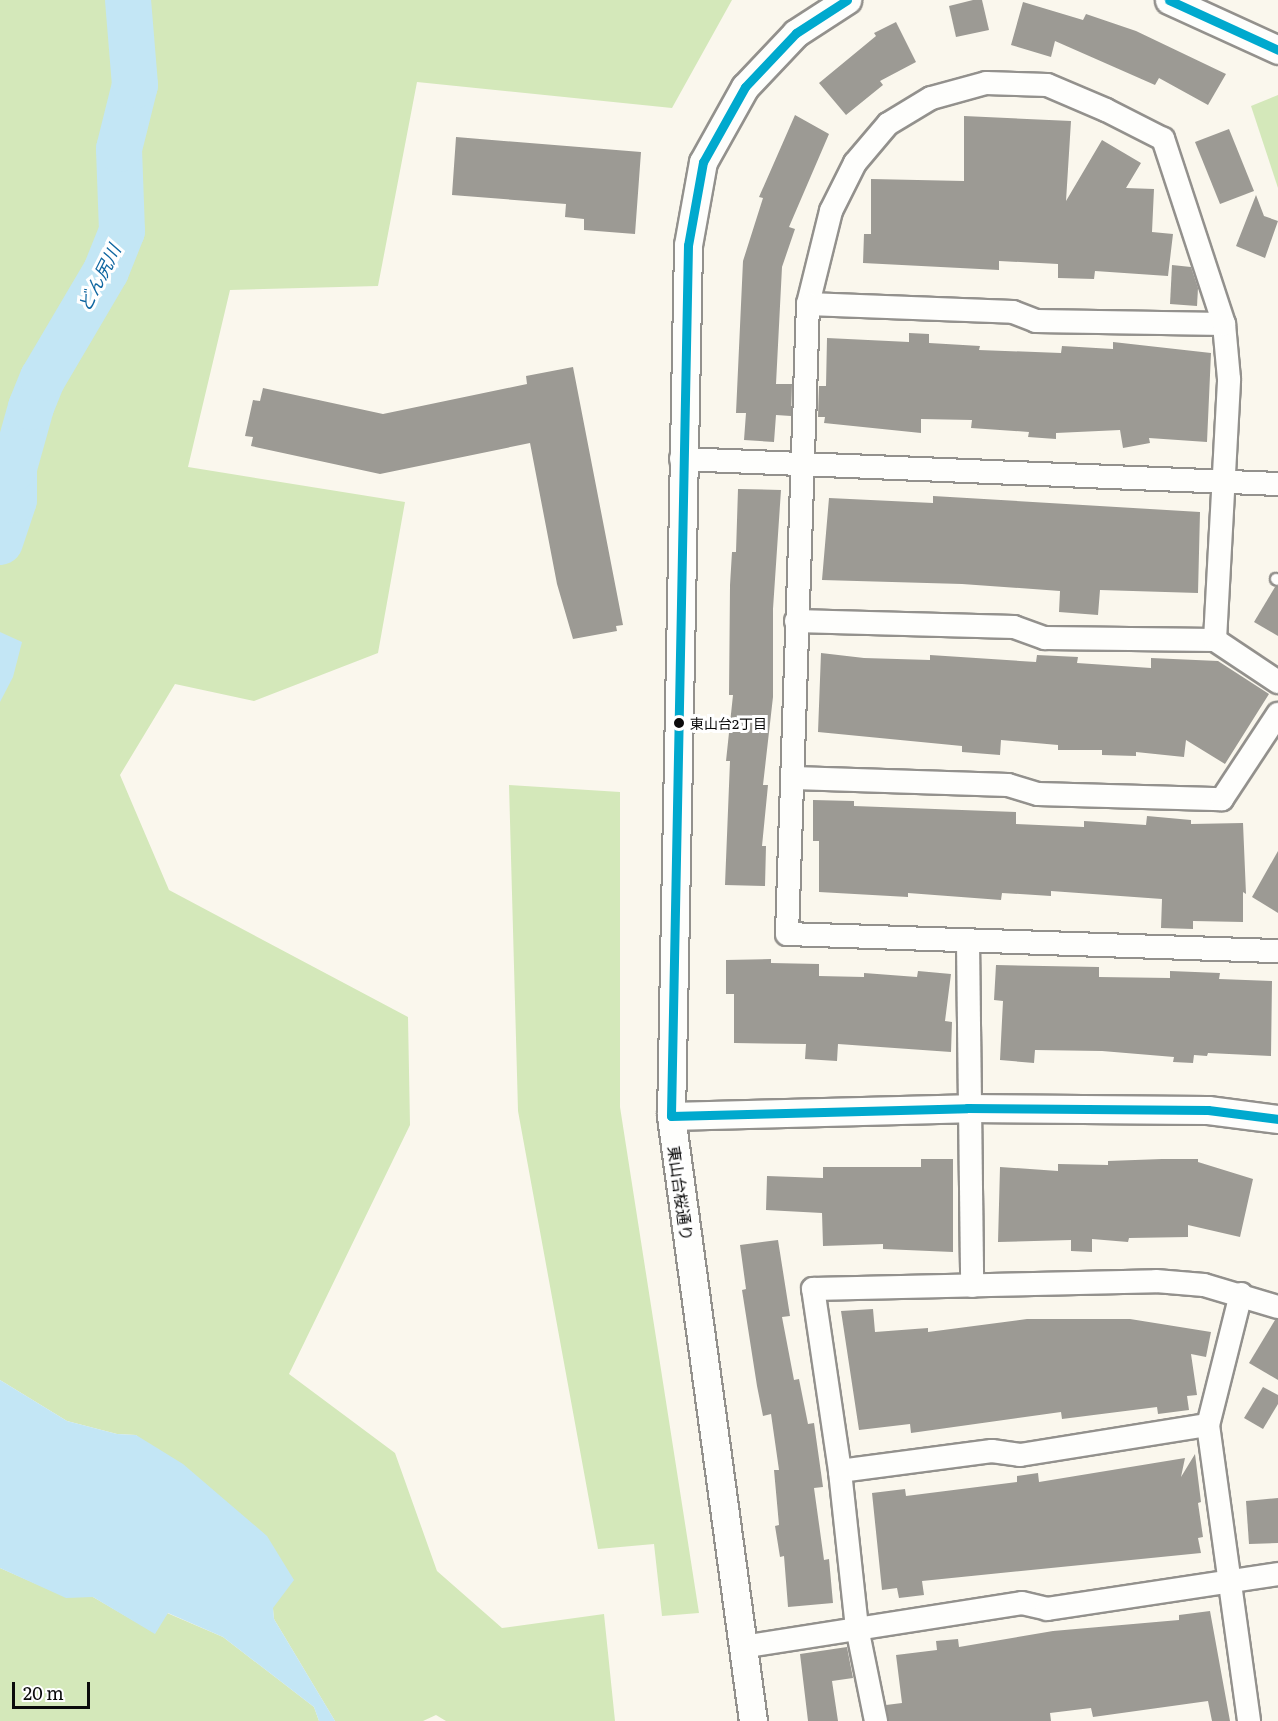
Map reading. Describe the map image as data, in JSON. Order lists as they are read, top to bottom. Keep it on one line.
{"streets":{"street":["東山台桜通り"]},"water":["どん尻川"],"places":["東山台2丁目"],"scale_bar":"20 m"}
